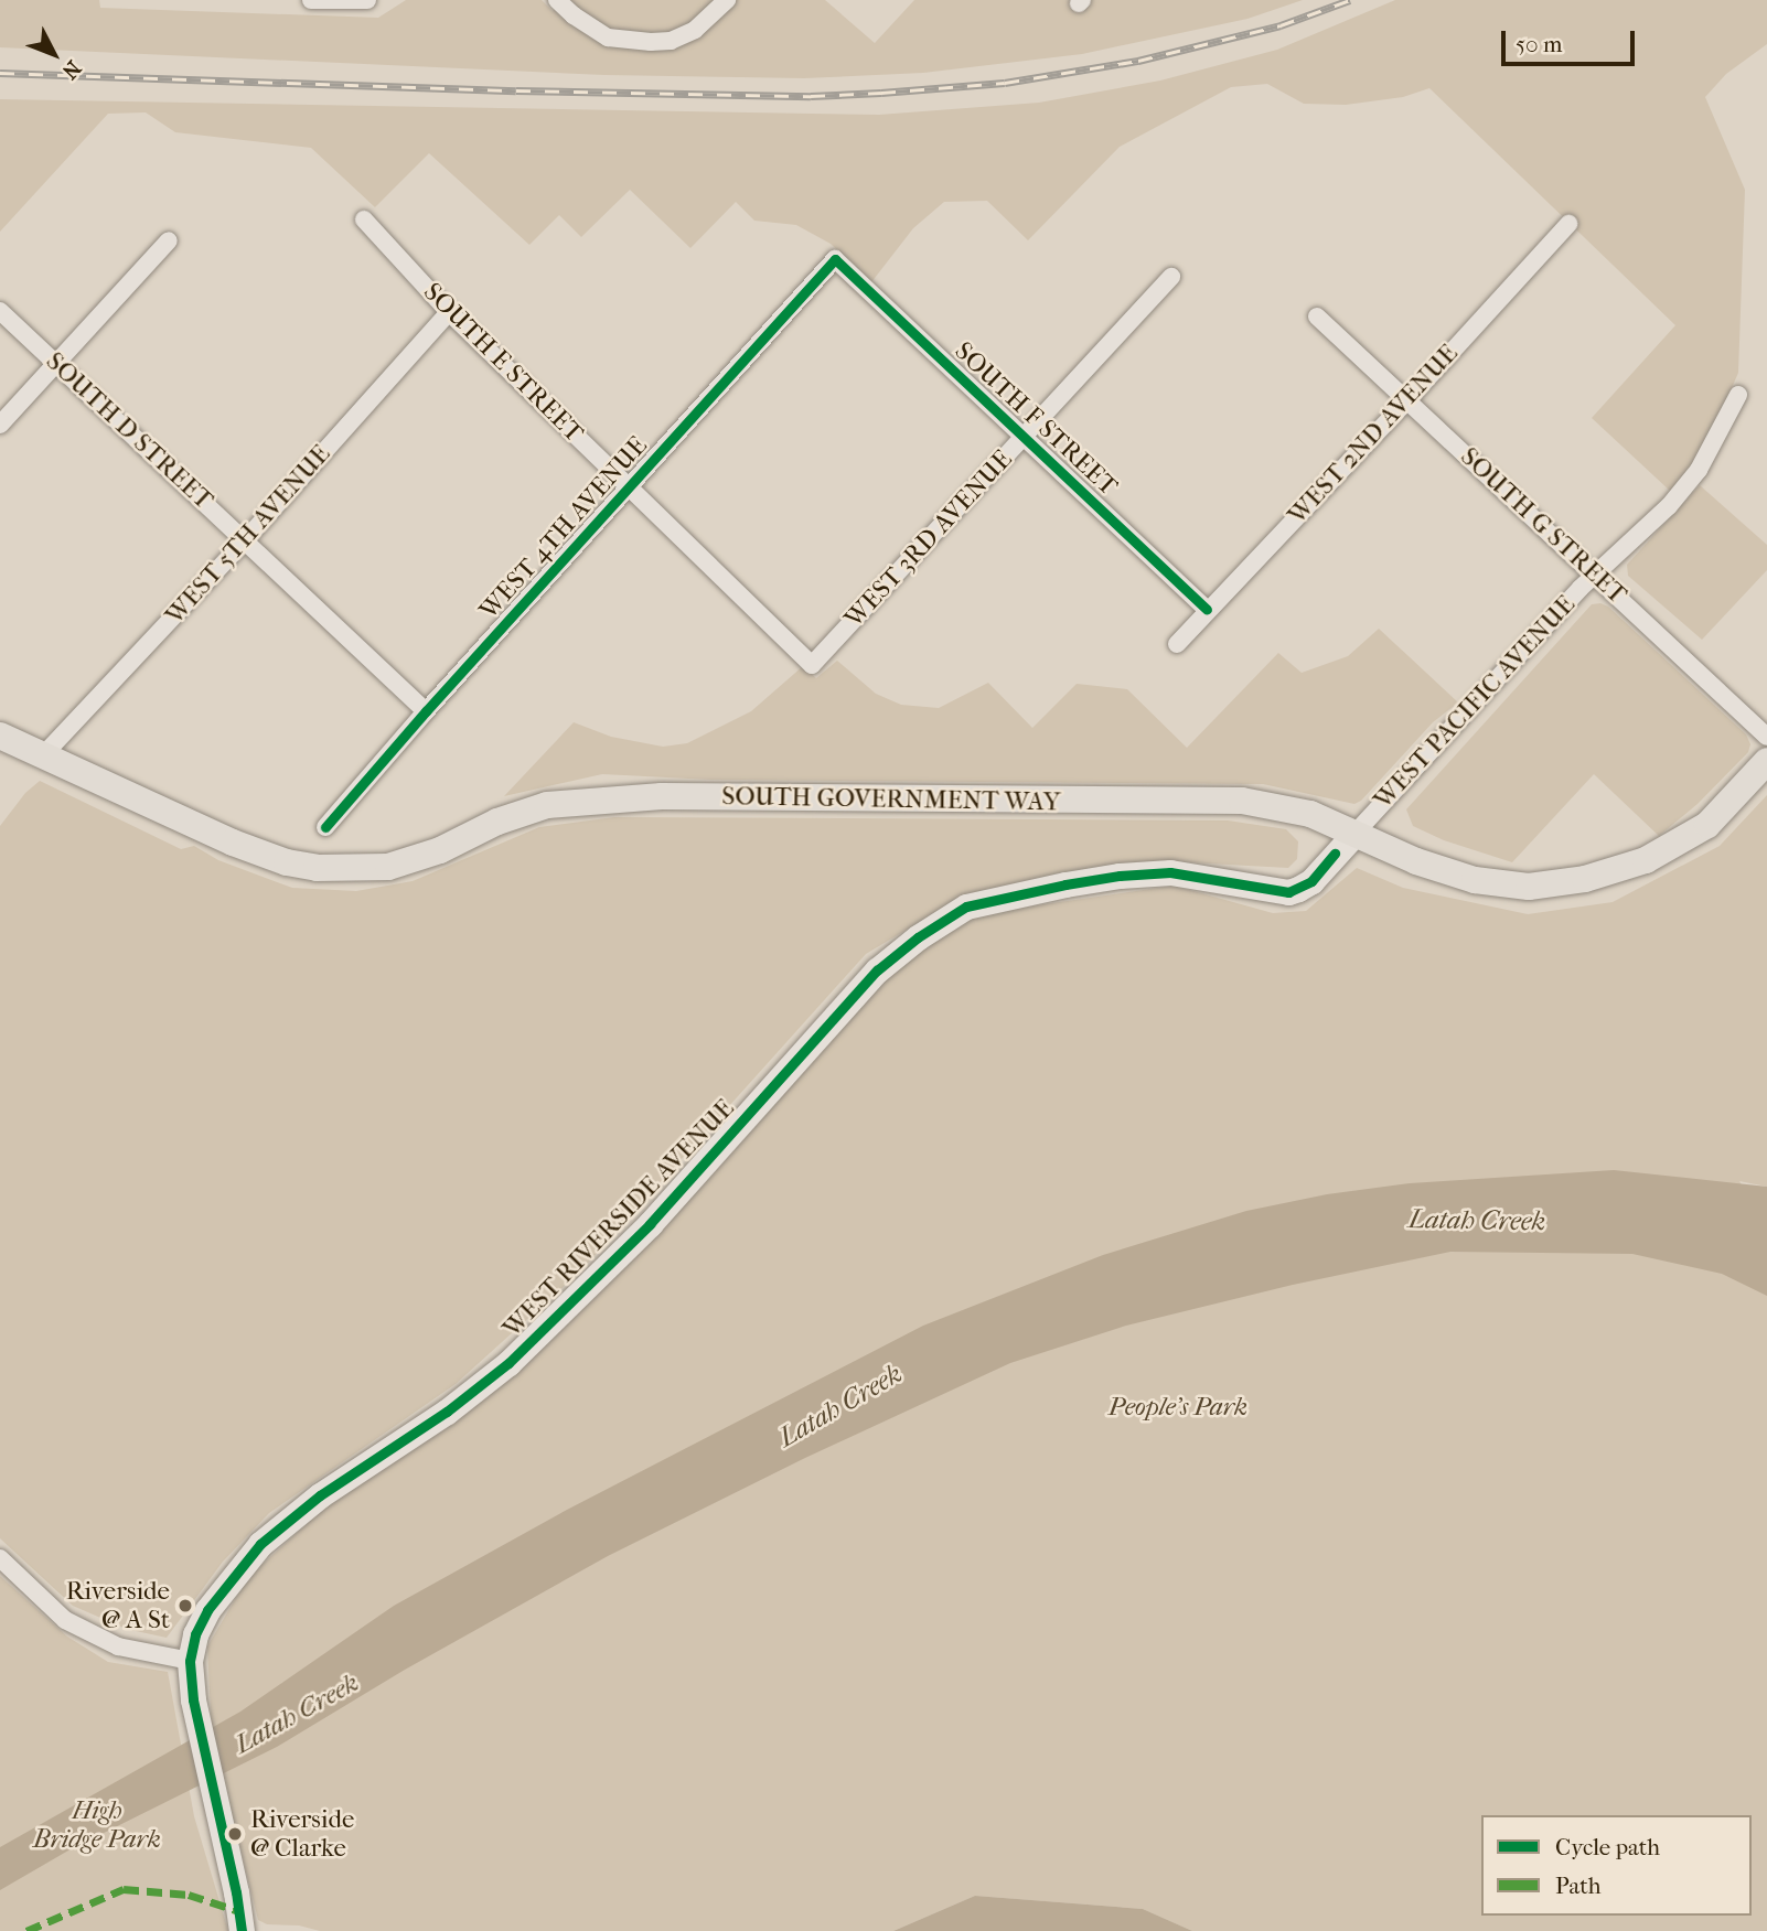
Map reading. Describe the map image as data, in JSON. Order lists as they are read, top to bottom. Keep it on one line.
{"streets":{"main road":["SOUTH GOVERNMENT WAY","WEST RIVERSIDE AVENUE"],"street":["SOUTH E STREET","SOUTH F STREET","SOUTH D STREET","WEST 2ND AVENUE","SOUTH G STREET","WEST 4TH AVENUE","WEST 5TH AVENUE","WEST 3RD AVENUE","WEST PACIFIC AVENUE"]},"crossings":[["SOUTH E STREET","WEST 4TH AVENUE"],["SOUTH E STREET","WEST 5TH AVENUE"],["SOUTH E STREET","WEST 3RD AVENUE"],["SOUTH F STREET","WEST 2ND AVENUE"],["SOUTH F STREET","WEST 4TH AVENUE"],["SOUTH F STREET","WEST 3RD AVENUE"],["SOUTH D STREET","WEST 4TH AVENUE"],["SOUTH D STREET","WEST 5TH AVENUE"],["WEST 2ND AVENUE","SOUTH G STREET"],["SOUTH G STREET","WEST PACIFIC AVENUE"],["WEST 5TH AVENUE","SOUTH GOVERNMENT WAY"],["WEST PACIFIC AVENUE","SOUTH GOVERNMENT WAY"],["WEST PACIFIC AVENUE","WEST RIVERSIDE AVENUE"],["SOUTH GOVERNMENT WAY","WEST RIVERSIDE AVENUE"]],"water":["Latah Creek"],"parks":["People's Park","High Bridge Park"],"places":["Riverside @ A St","Riverside @ Clarke"],"legend":["Cycle path","Path"],"scale_bar":"50 m","north":"bottom right"}
